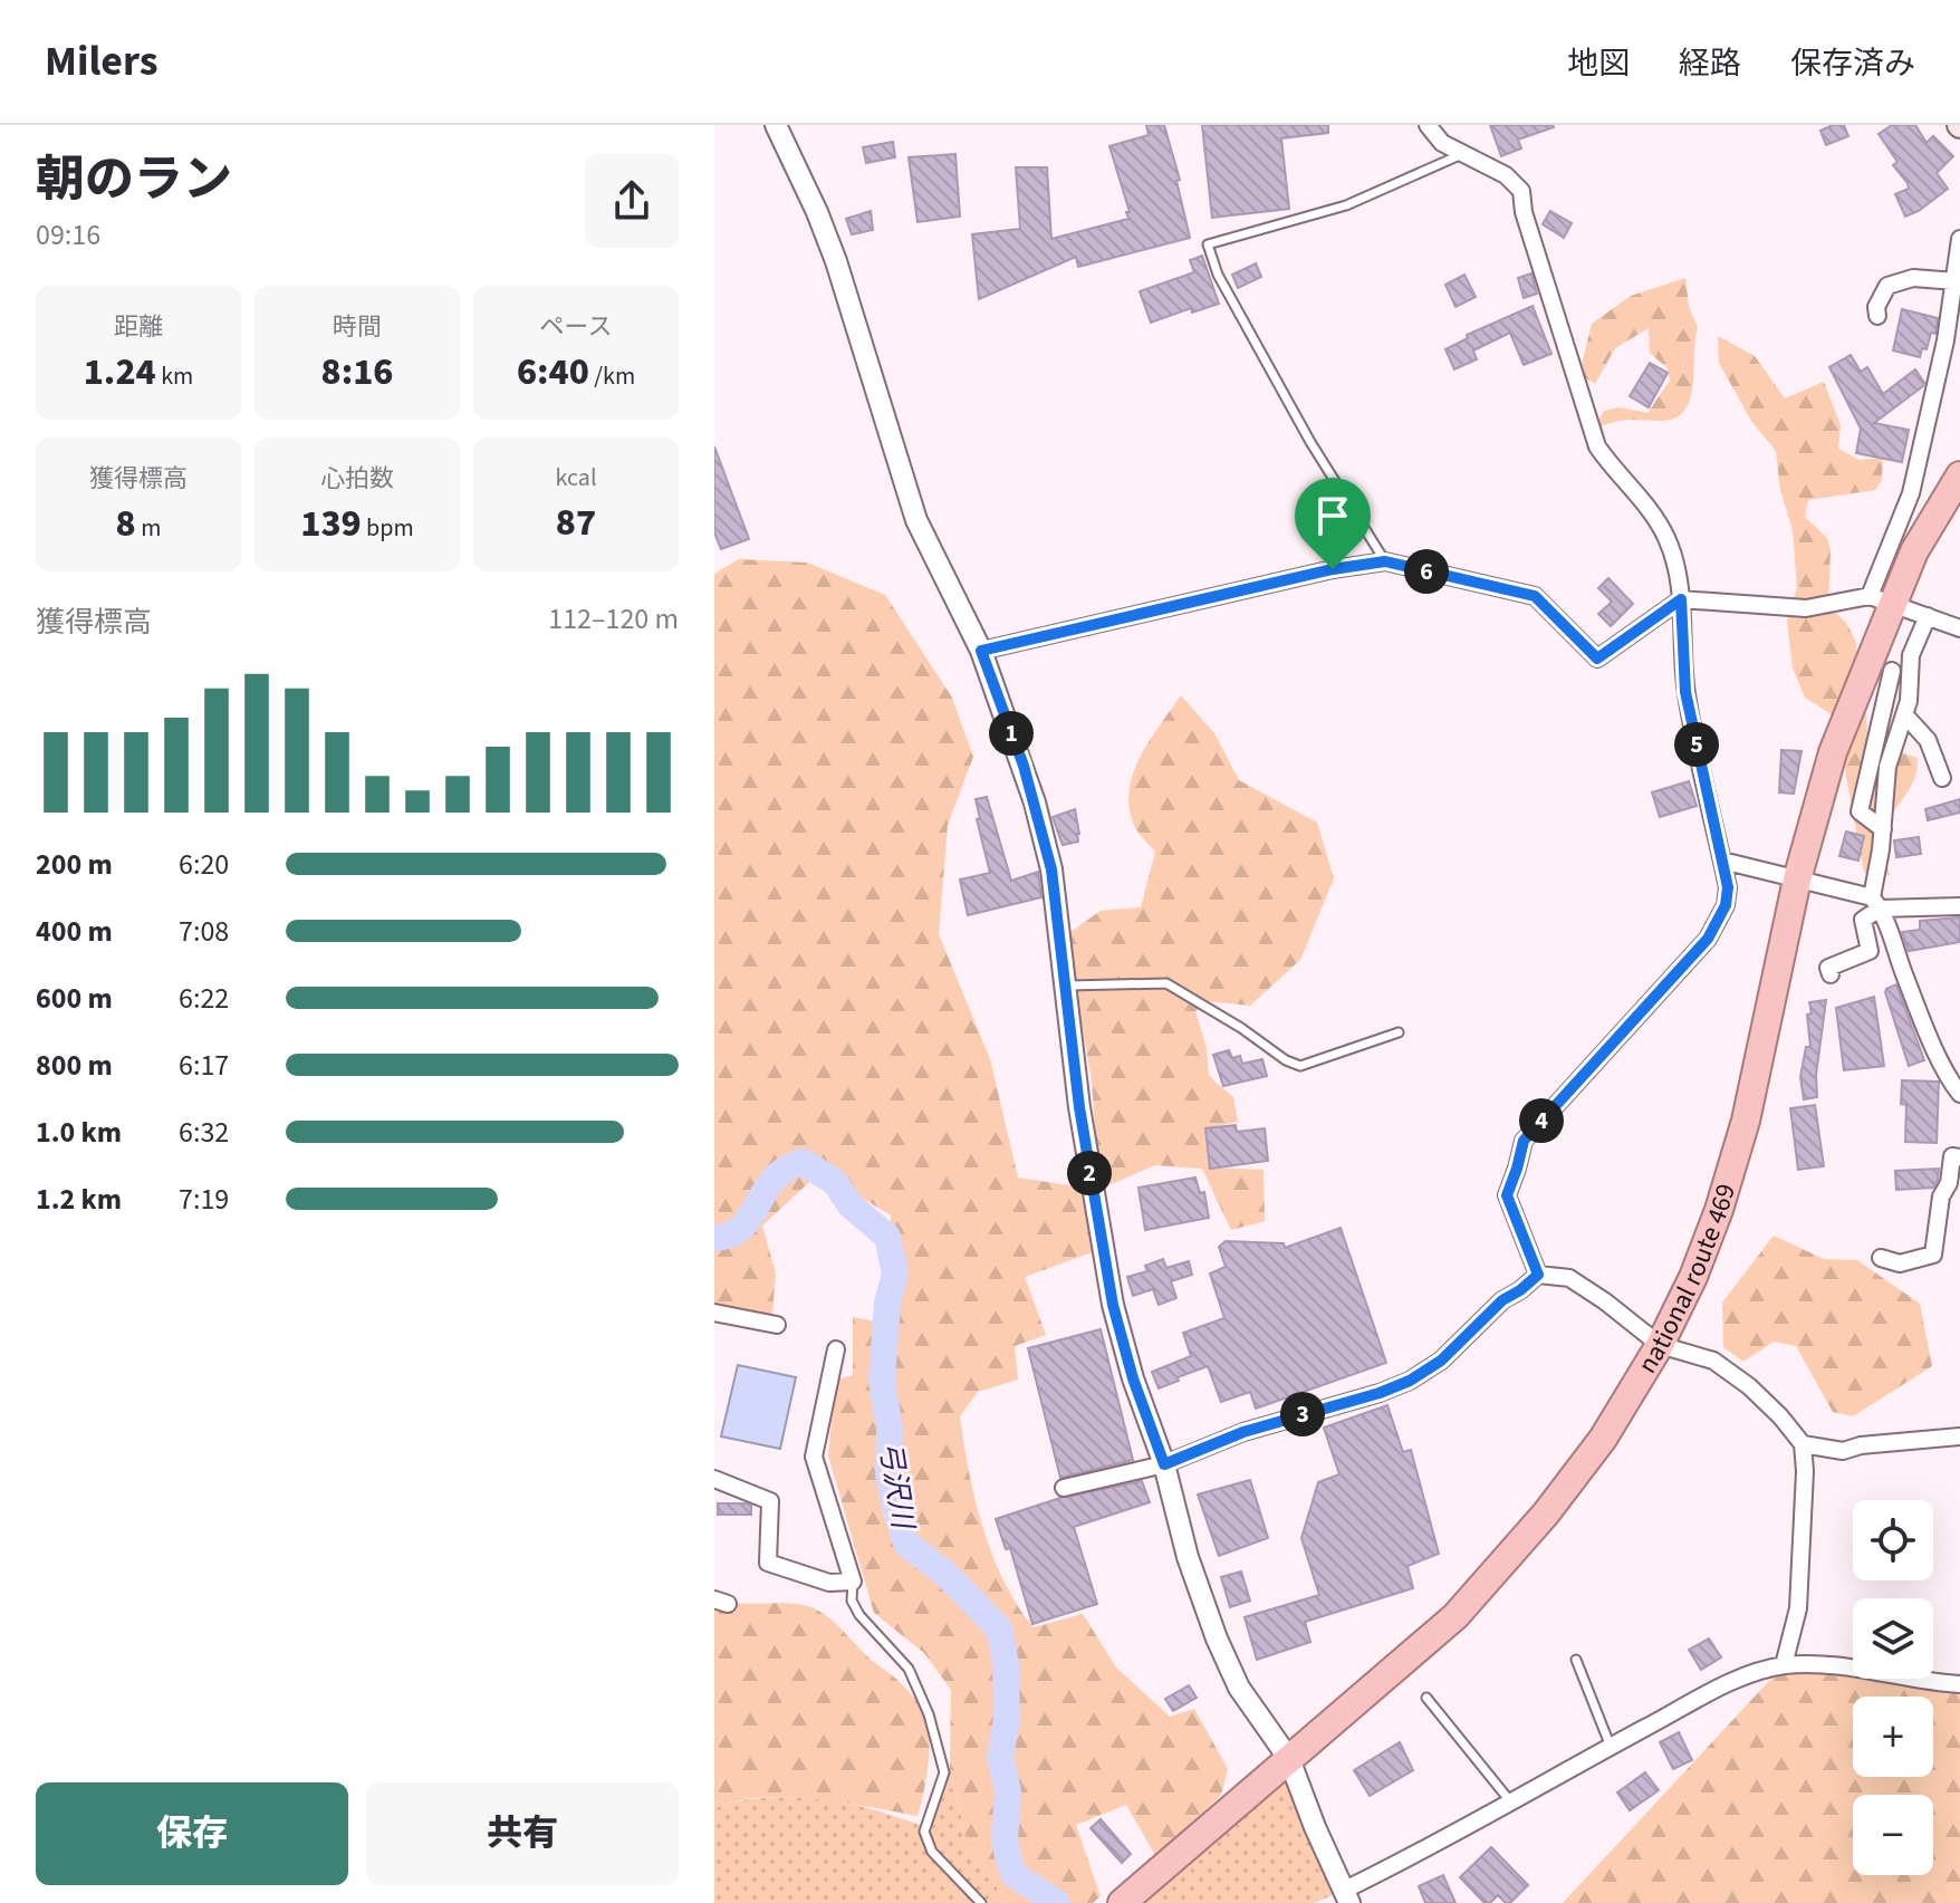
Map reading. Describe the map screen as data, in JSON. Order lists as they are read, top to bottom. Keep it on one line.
{"streets":{"highway":["national route 469"]},"water":["弓沢川"],"page":{"header":"Milers","nav":["地図","経路","保存済み"],"heading":["朝のラン","09:16"],"stats":[["距離","1.24 km"],["時間","8:16"],["ペース","6:40 /km"],["獲得標高","8 m"],["心拍数","139 bpm"],["kcal","87"]],"pins":["6","1","5","4","2","3"],"chart":["獲得標高","112–120 m"],"list":[{"name":"200 m","note":"6:20"},{"name":"400 m","note":"7:08"},{"name":"600 m","note":"6:22"},{"name":"800 m","note":"6:17"},{"name":"1.0 km","note":"6:32"},{"name":"1.2 km","note":"7:19"}],"map_buttons":["+","−"],"buttons":["保存","共有"]}}
